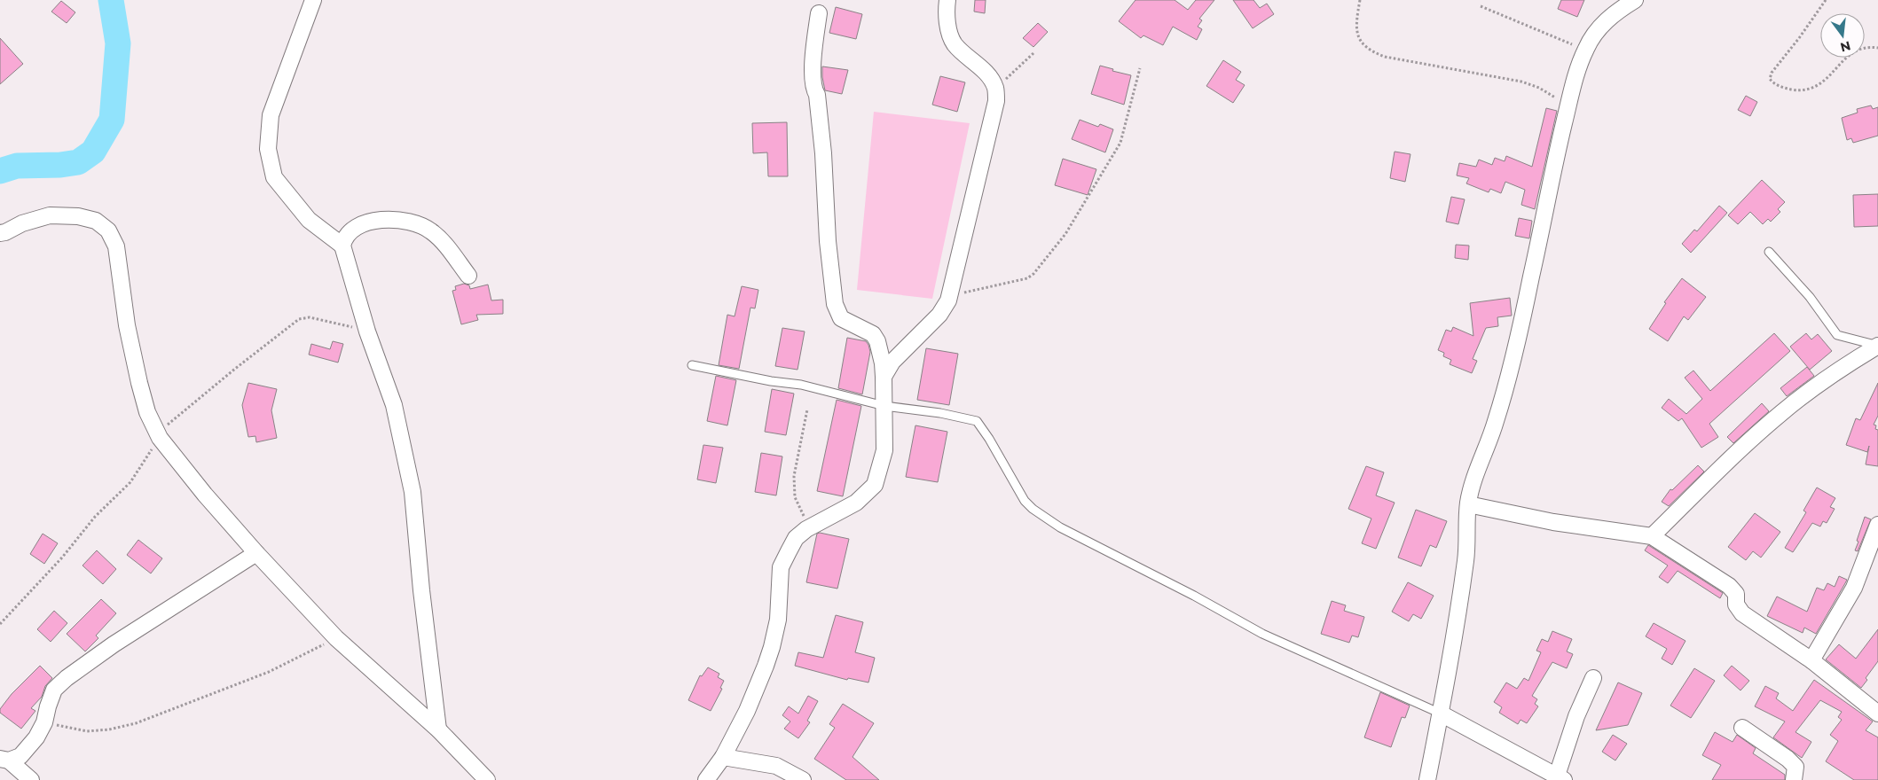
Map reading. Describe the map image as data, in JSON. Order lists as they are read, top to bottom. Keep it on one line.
{"north":"bottom"}
